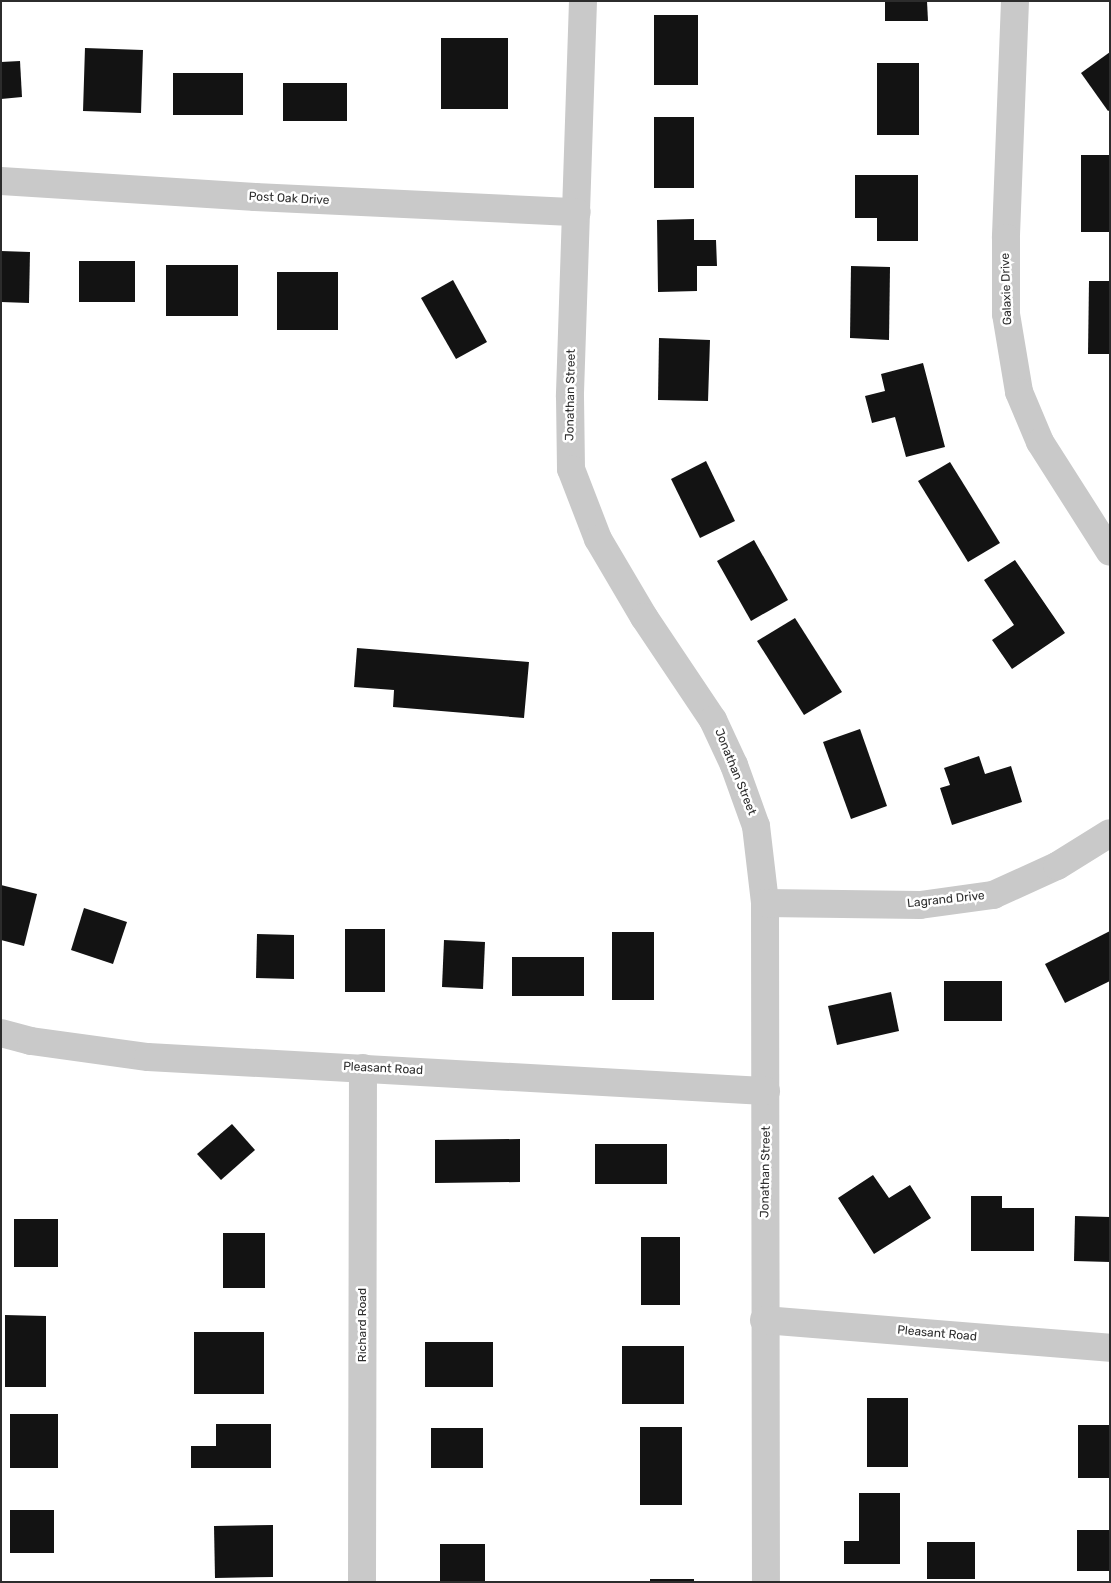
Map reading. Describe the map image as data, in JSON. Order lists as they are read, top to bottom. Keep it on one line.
{"streets":{"street":["Post Oak Drive","Galaxie Drive","Jonathan Street","Lagrand Drive","Pleasant Road","Richard Road"]},"crossings":[["Post Oak Drive","Jonathan Street"],["Jonathan Street","Lagrand Drive"],["Jonathan Street","Pleasant Road"],["Pleasant Road","Richard Road"]]}
